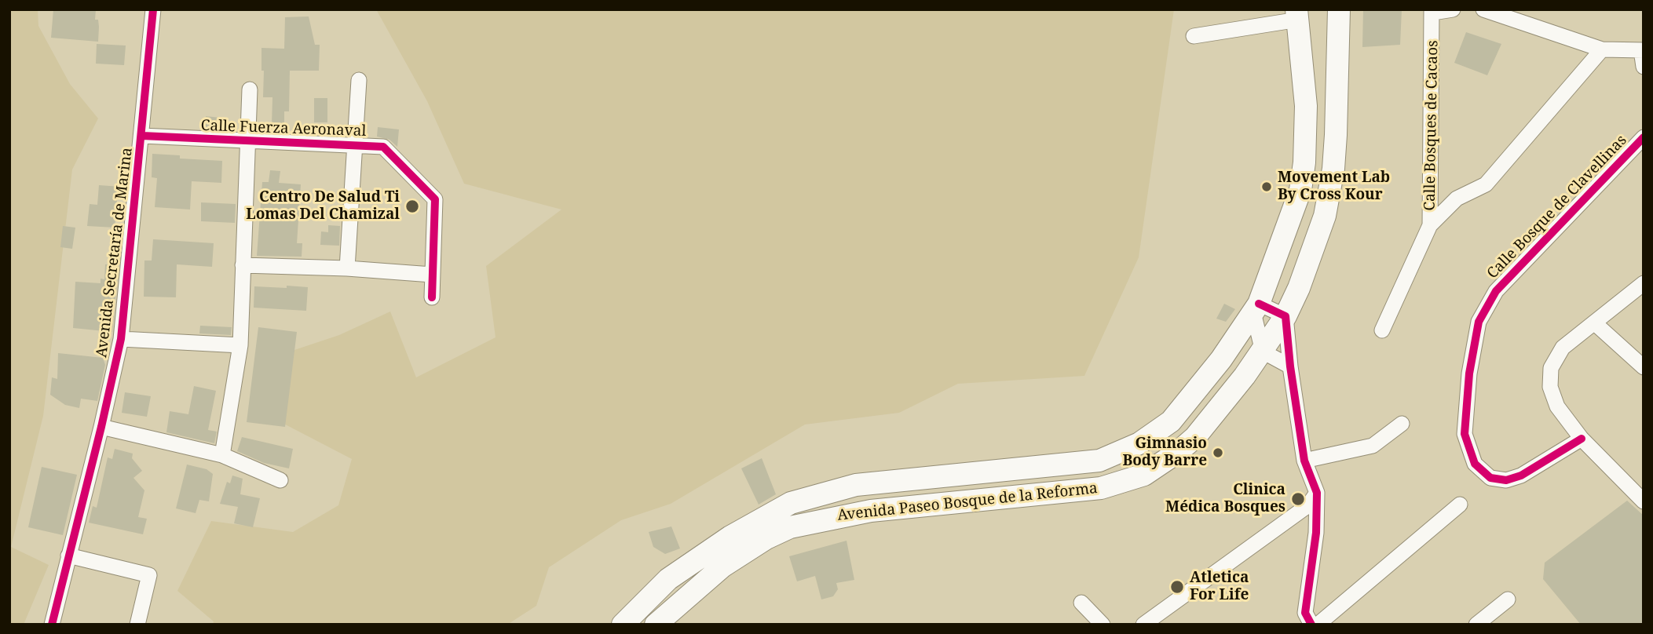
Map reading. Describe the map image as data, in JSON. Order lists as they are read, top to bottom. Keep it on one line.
{"streets":{"main road":["Avenida Paseo Bosque de la Reforma"],"street":["Calle Bosques de Cacaos","Calle Fuerza Aeronaval","Calle Bosque de Clavellinas","Avenida Secretaría de Marina"]},"crossings":[["Calle Fuerza Aeronaval","Avenida Secretaría de Marina"]],"places":["Movement Lab By Cross Kour","Centro De Salud Ti Lomas Del Chamizal","Gimnasio Body Barre","Clinica Médica Bosques","Atletica For Life"]}
